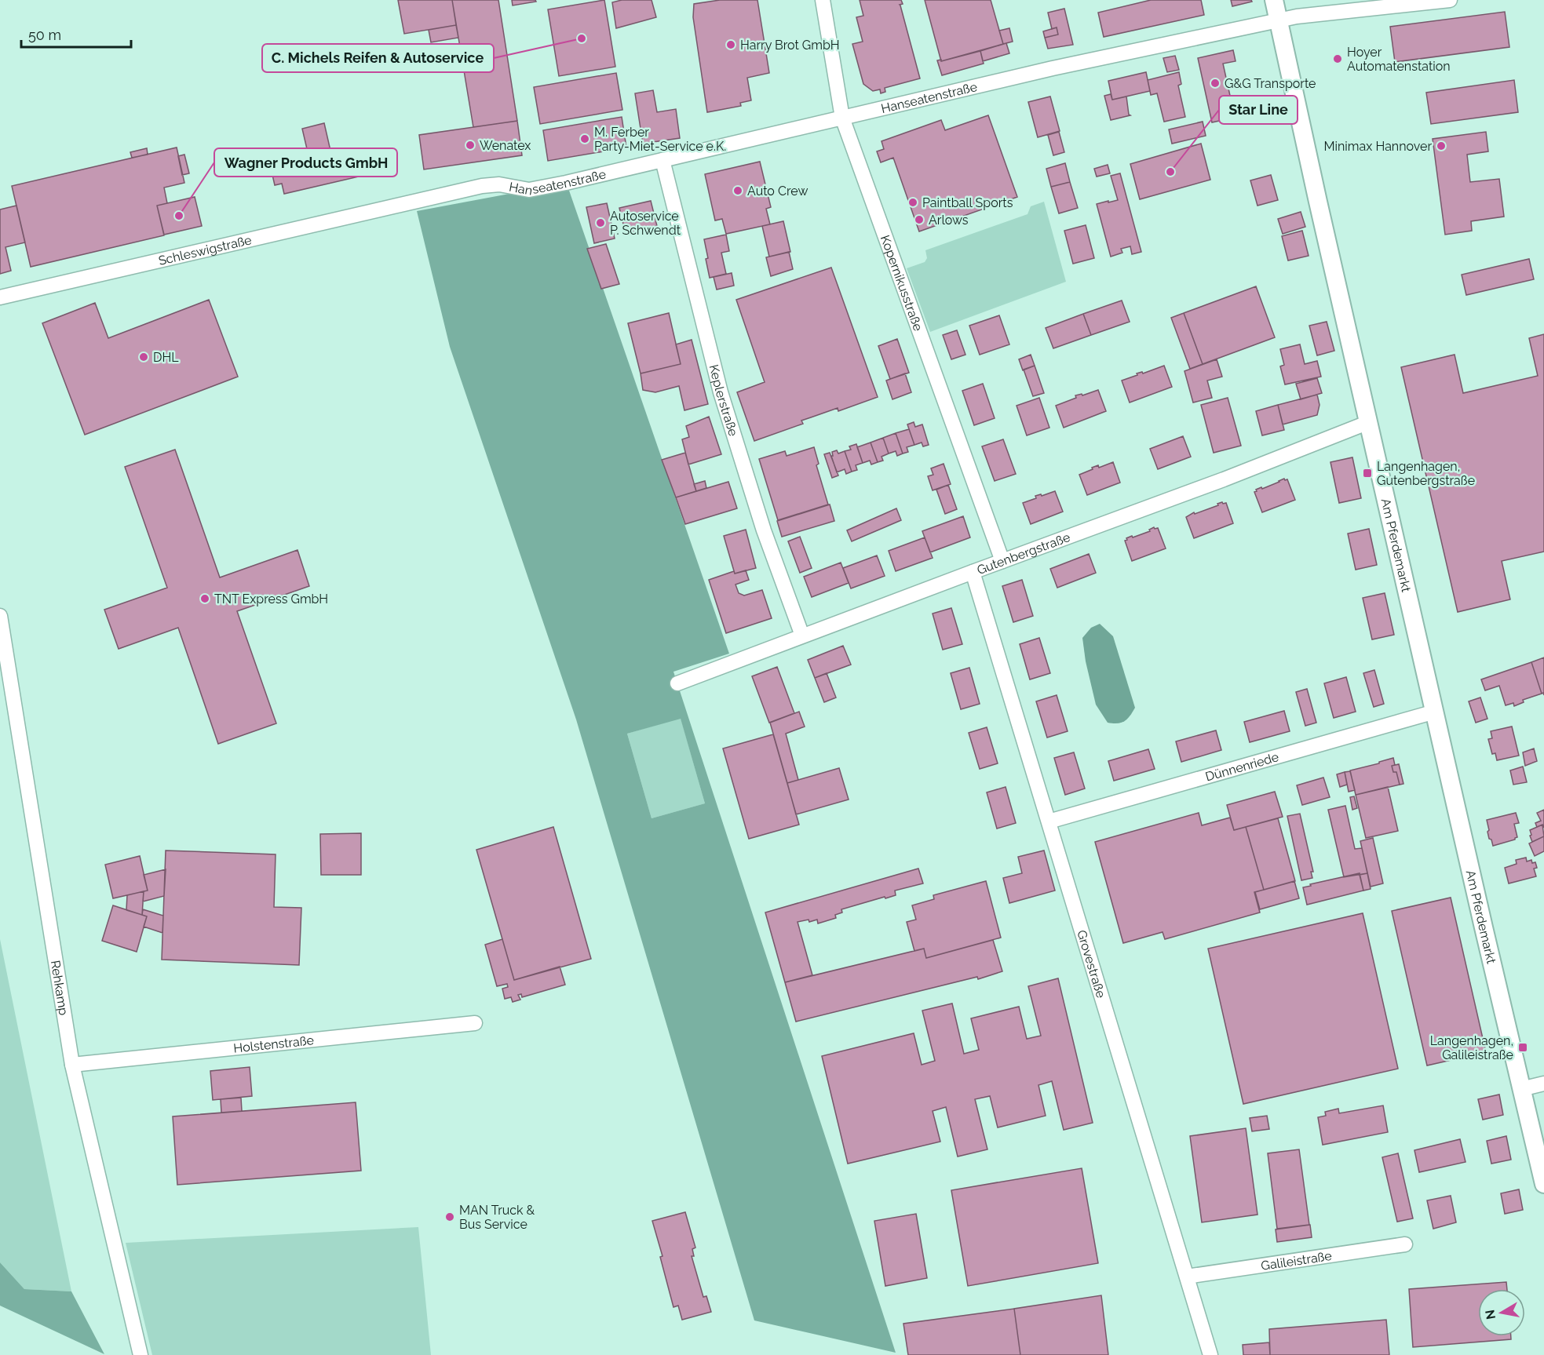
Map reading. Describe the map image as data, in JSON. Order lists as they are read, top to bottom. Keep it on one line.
{"streets":{"street":["Hanseatenstraße","Schleswigstraße","Kopernikusstraße","Keplerstraße","Am Pferdemarkt","Gutenbergstraße","Dünnenriede","Grovestraße","Rehkamp","Holstenstraße","Galileistraße"]},"crossings":[["Hanseatenstraße","Schleswigstraße"],["Hanseatenstraße","Kopernikusstraße"],["Hanseatenstraße","Keplerstraße"],["Hanseatenstraße","Am Pferdemarkt"],["Kopernikusstraße","Gutenbergstraße"],["Keplerstraße","Gutenbergstraße"],["Am Pferdemarkt","Gutenbergstraße"],["Am Pferdemarkt","Dünnenriede"],["Gutenbergstraße","Grovestraße"],["Dünnenriede","Grovestraße"],["Grovestraße","Galileistraße"],["Rehkamp","Holstenstraße"]],"places":{"other":["C. Michels Reifen & Autoservice","Harry Brot GmbH","Hoyer Automatenstation","G&G Transporte","M. Ferber Party-Miet-Service e.K.","Wenatex","Minimax Hannover","Star Line","Auto Crew","Paintball Sports","Wagner Products GmbH","Arlows","Autoservice P. Schwendt","DHL","TNT Express GmbH","MAN Truck & Bus Service"],"transit":["Langenhagen, Gutenbergstraße","Langenhagen, Galileistraße"]},"scale_bar":"50 m","north":"left"}
